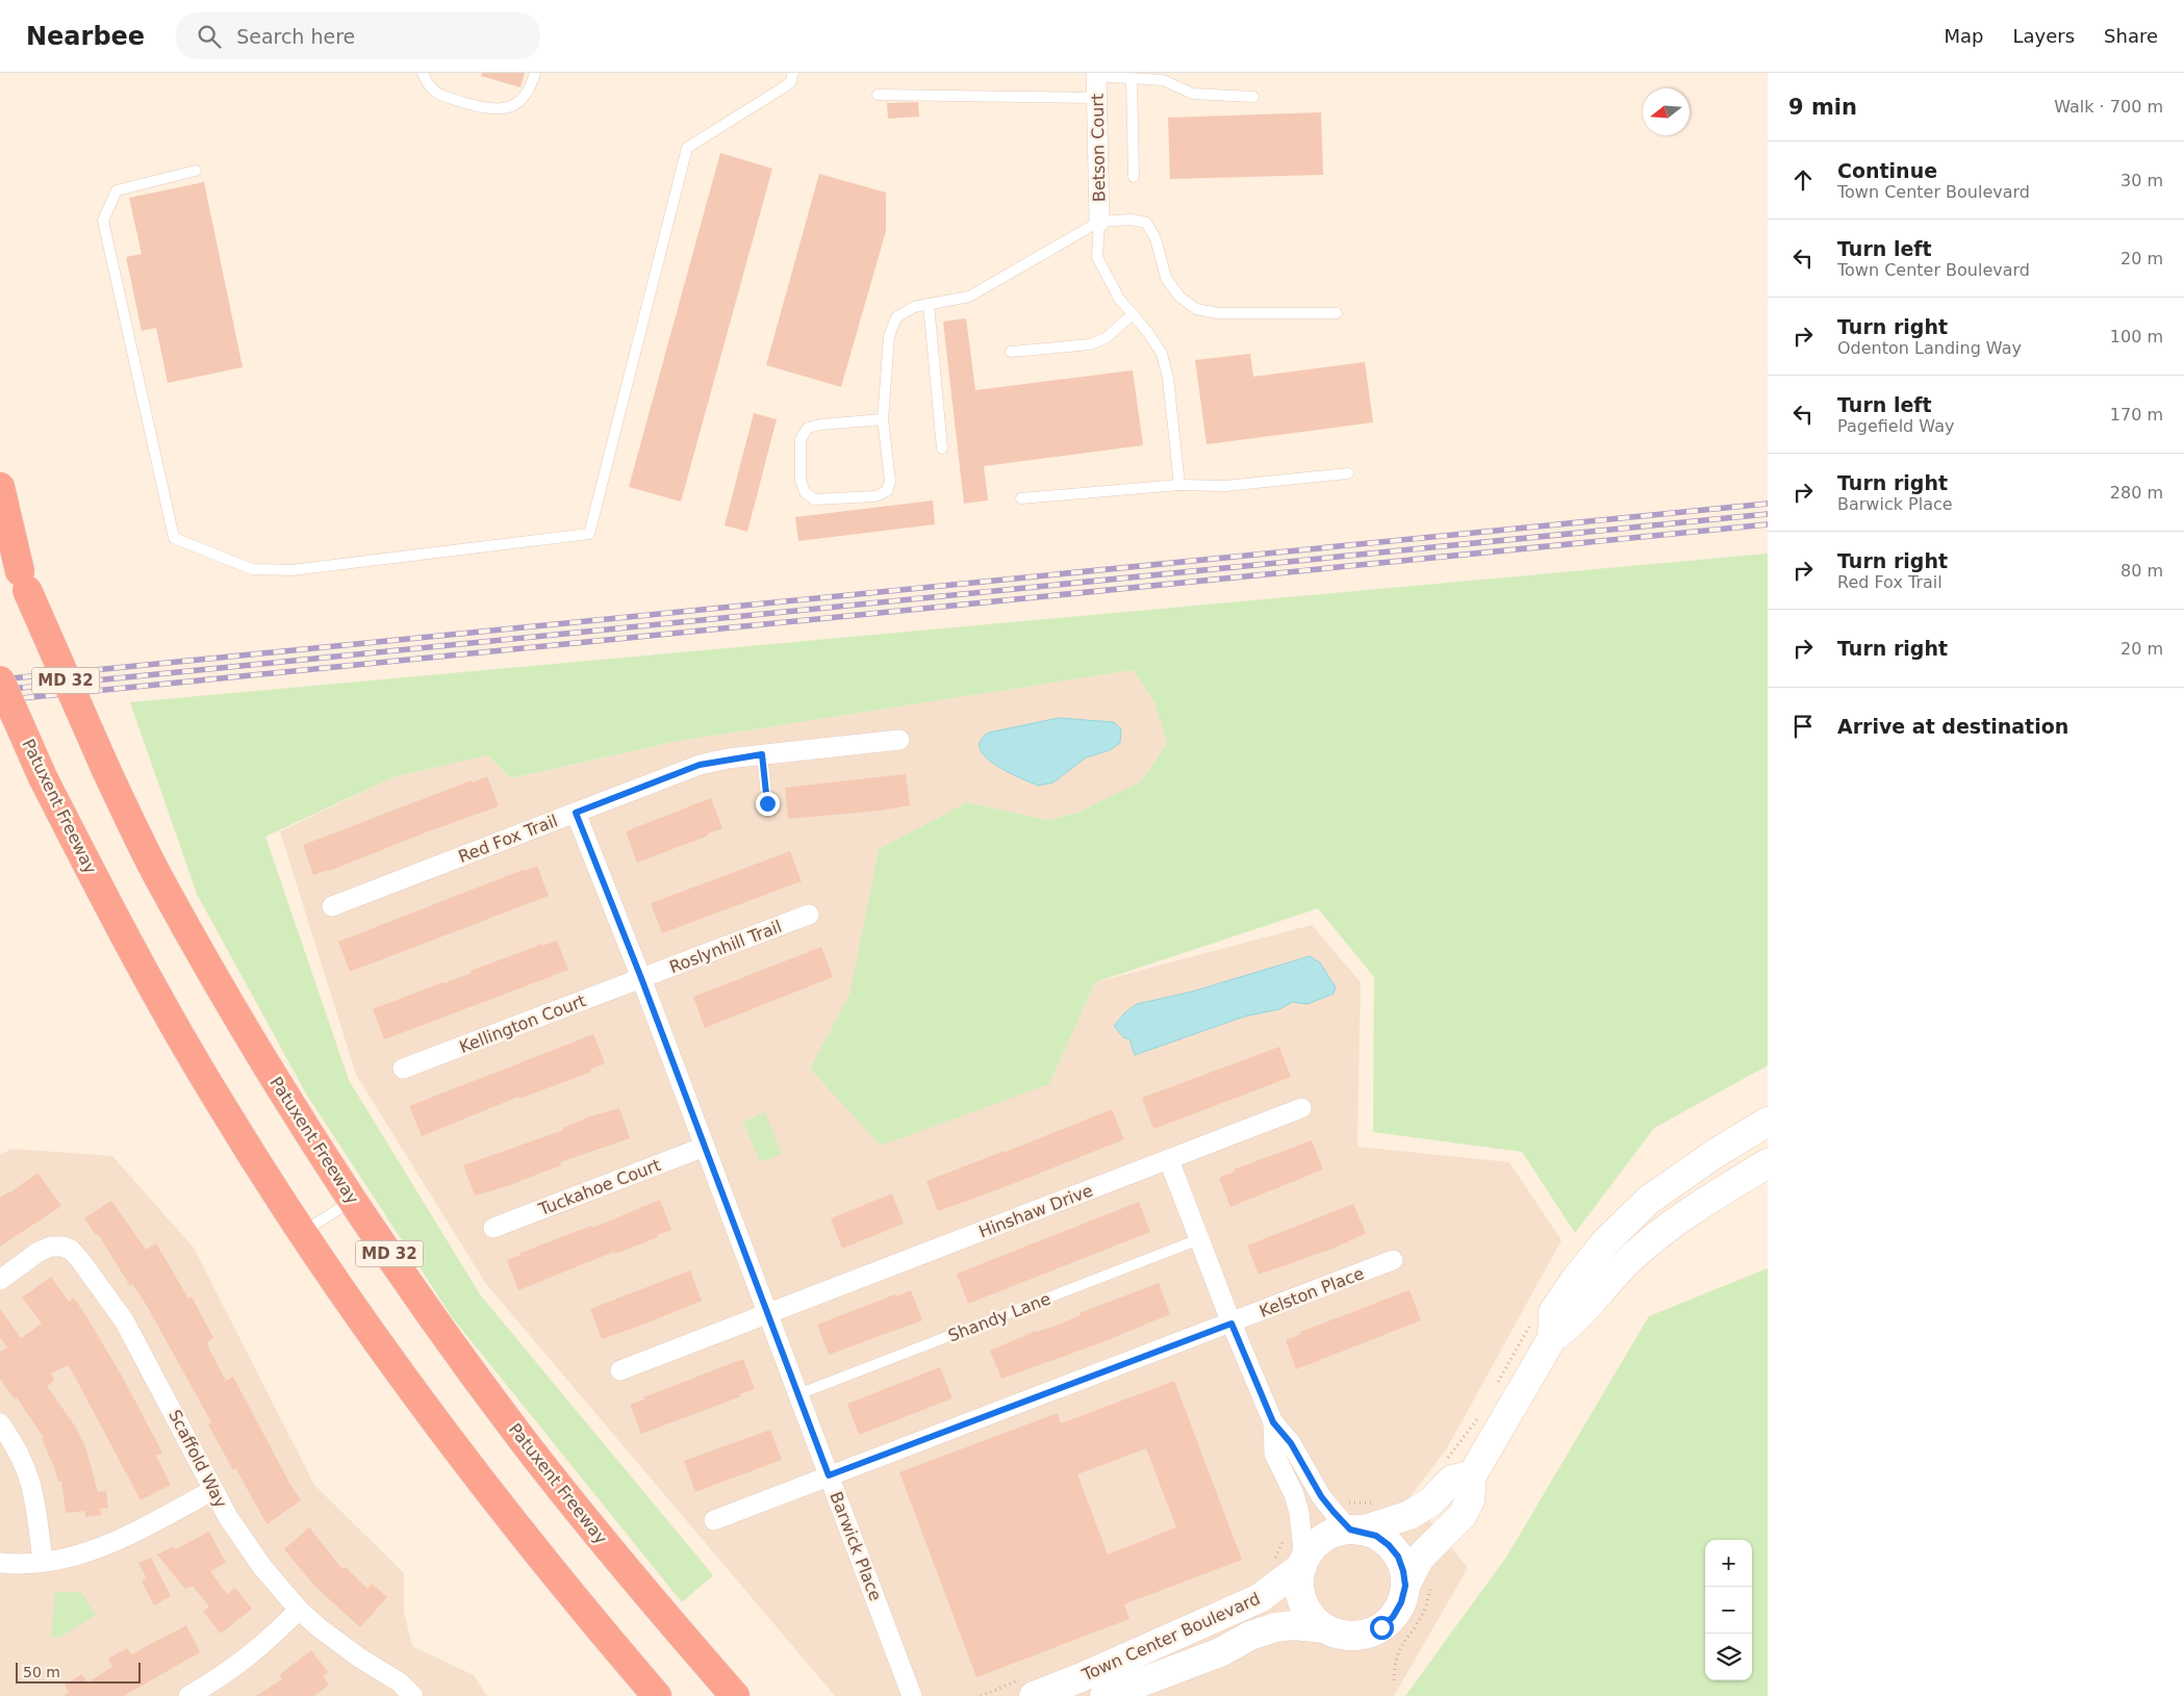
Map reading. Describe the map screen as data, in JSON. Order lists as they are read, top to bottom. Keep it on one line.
{"streets":{"highway":["MD 32","Patuxent Freeway"],"street":["Betson Court","Red Fox Trail","Roslynhill Trail","Kellington Court","Tuckahoe Court","Hinshaw Drive","Kelston Place","Scaffold Way","Barwick Place","Town Center Boulevard"],"lane":["Shandy Lane"]},"crossings":[["Red Fox Trail","Barwick Place"],["Roslynhill Trail","Kellington Court"],["Roslynhill Trail","Barwick Place"],["Kellington Court","Barwick Place"],["Tuckahoe Court","Barwick Place"],["Hinshaw Drive","Barwick Place"],["Kelston Place","Barwick Place"],["Shandy Lane","Barwick Place"]],"scale_bar":"50 m","north":"left","page":{"header":"Nearbee","search":"Search here","nav":["Map","Layers","Share"],"heading":["9 min","Walk · 700 m"],"list":[["Continue","Town Center Boulevard","30 m"],["Turn left","Town Center Boulevard","20 m"],["Turn right","Odenton Landing Way","100 m"],["Turn left","Pagefield Way","170 m"],["Turn right","Barwick Place","280 m"],["Turn right","Red Fox Trail","80 m"],["Turn right","20 m"],"Arrive at destination"],"map_buttons":["+","−"],"scale":"50 m"}}
